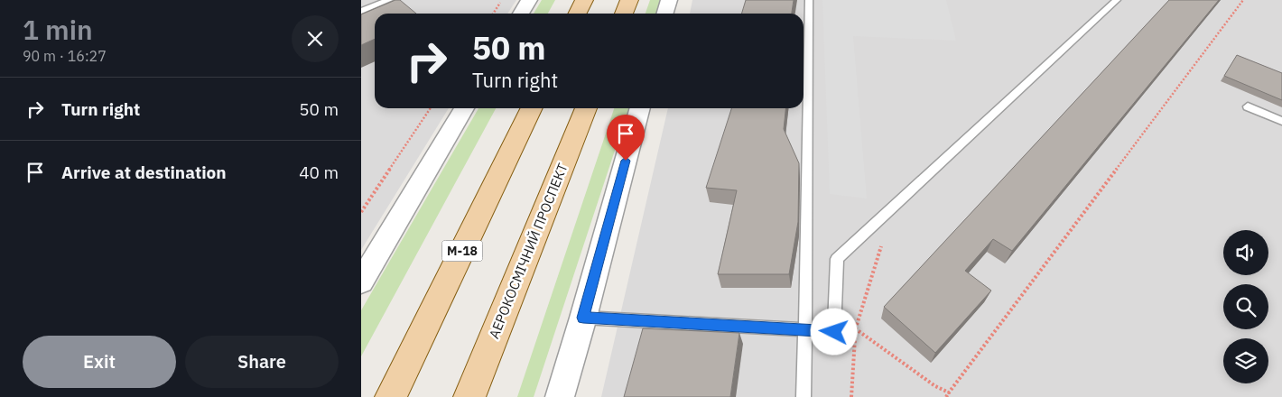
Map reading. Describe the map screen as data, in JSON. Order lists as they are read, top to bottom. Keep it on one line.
{"streets":{"main road":["М-18","АЕРОКОСМІЧНИЙ ПРОСПЕКТ"]},"page":{"heading":["1 min","90 m · 16:27"],"turn":["50 m","Turn right"],"list":[{"name":"Turn right","value":"50 m"},{"name":"Arrive at destination","value":"40 m"}],"buttons":["Exit","Share"]}}
